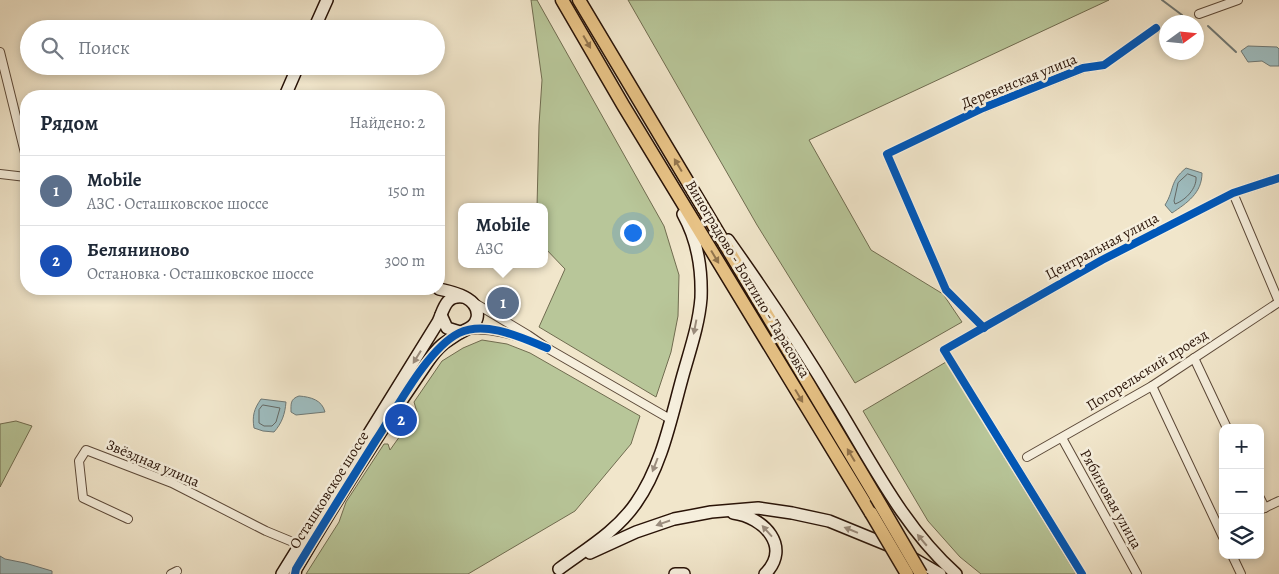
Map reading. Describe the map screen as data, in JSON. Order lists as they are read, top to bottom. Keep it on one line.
{"streets":{"main road":["Виноградово - Болтино - Тарасовка","Осташковское шоссе"],"street":["Деревенская улица","Центральная улица","Погорельский проезд","Звёздная улица","Рябиновая улица"]},"crossings":[["Деревенская улица","Центральная улица"],["Погорельский проезд","Рябиновая улица"],["Звёздная улица","Осташковское шоссе"]],"north":"right","page":{"search":"Поиск","heading":["Рядом","Найдено: 2"],"list":[{"mark":"1","name":"Mobile","note":"АЗС · Осташковское шоссе","value":"150 m"},{"mark":"2","name":"Беляниново","note":"Остановка · Осташковское шоссе","value":"300 m"}],"popup":["Mobile","АЗС"],"pins":["1","2"],"map_buttons":["+","−"]}}
